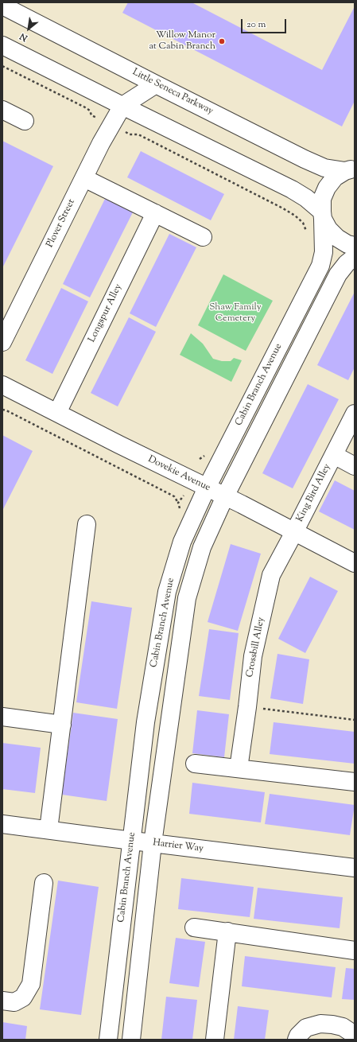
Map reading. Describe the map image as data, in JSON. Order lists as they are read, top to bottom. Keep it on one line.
{"streets":{"street":["Little Seneca Parkway","Plover Street","Longspur Alley","Cabin Branch Avenue","Dovekie Avenue","King Bird Alley","Crossbill Alley","Harrier Way"]},"crossings":[["Little Seneca Parkway","Cabin Branch Avenue"],["Longspur Alley","Dovekie Avenue"],["Cabin Branch Avenue","Dovekie Avenue"],["Cabin Branch Avenue","Harrier Way"],["Dovekie Avenue","King Bird Alley"],["Dovekie Avenue","Crossbill Alley"],["King Bird Alley","Crossbill Alley"]],"parks":["Shaw Family Cemetery"],"places":["Willow Manor at Cabin Branch"],"scale_bar":"20 m","north":"bottom left"}
